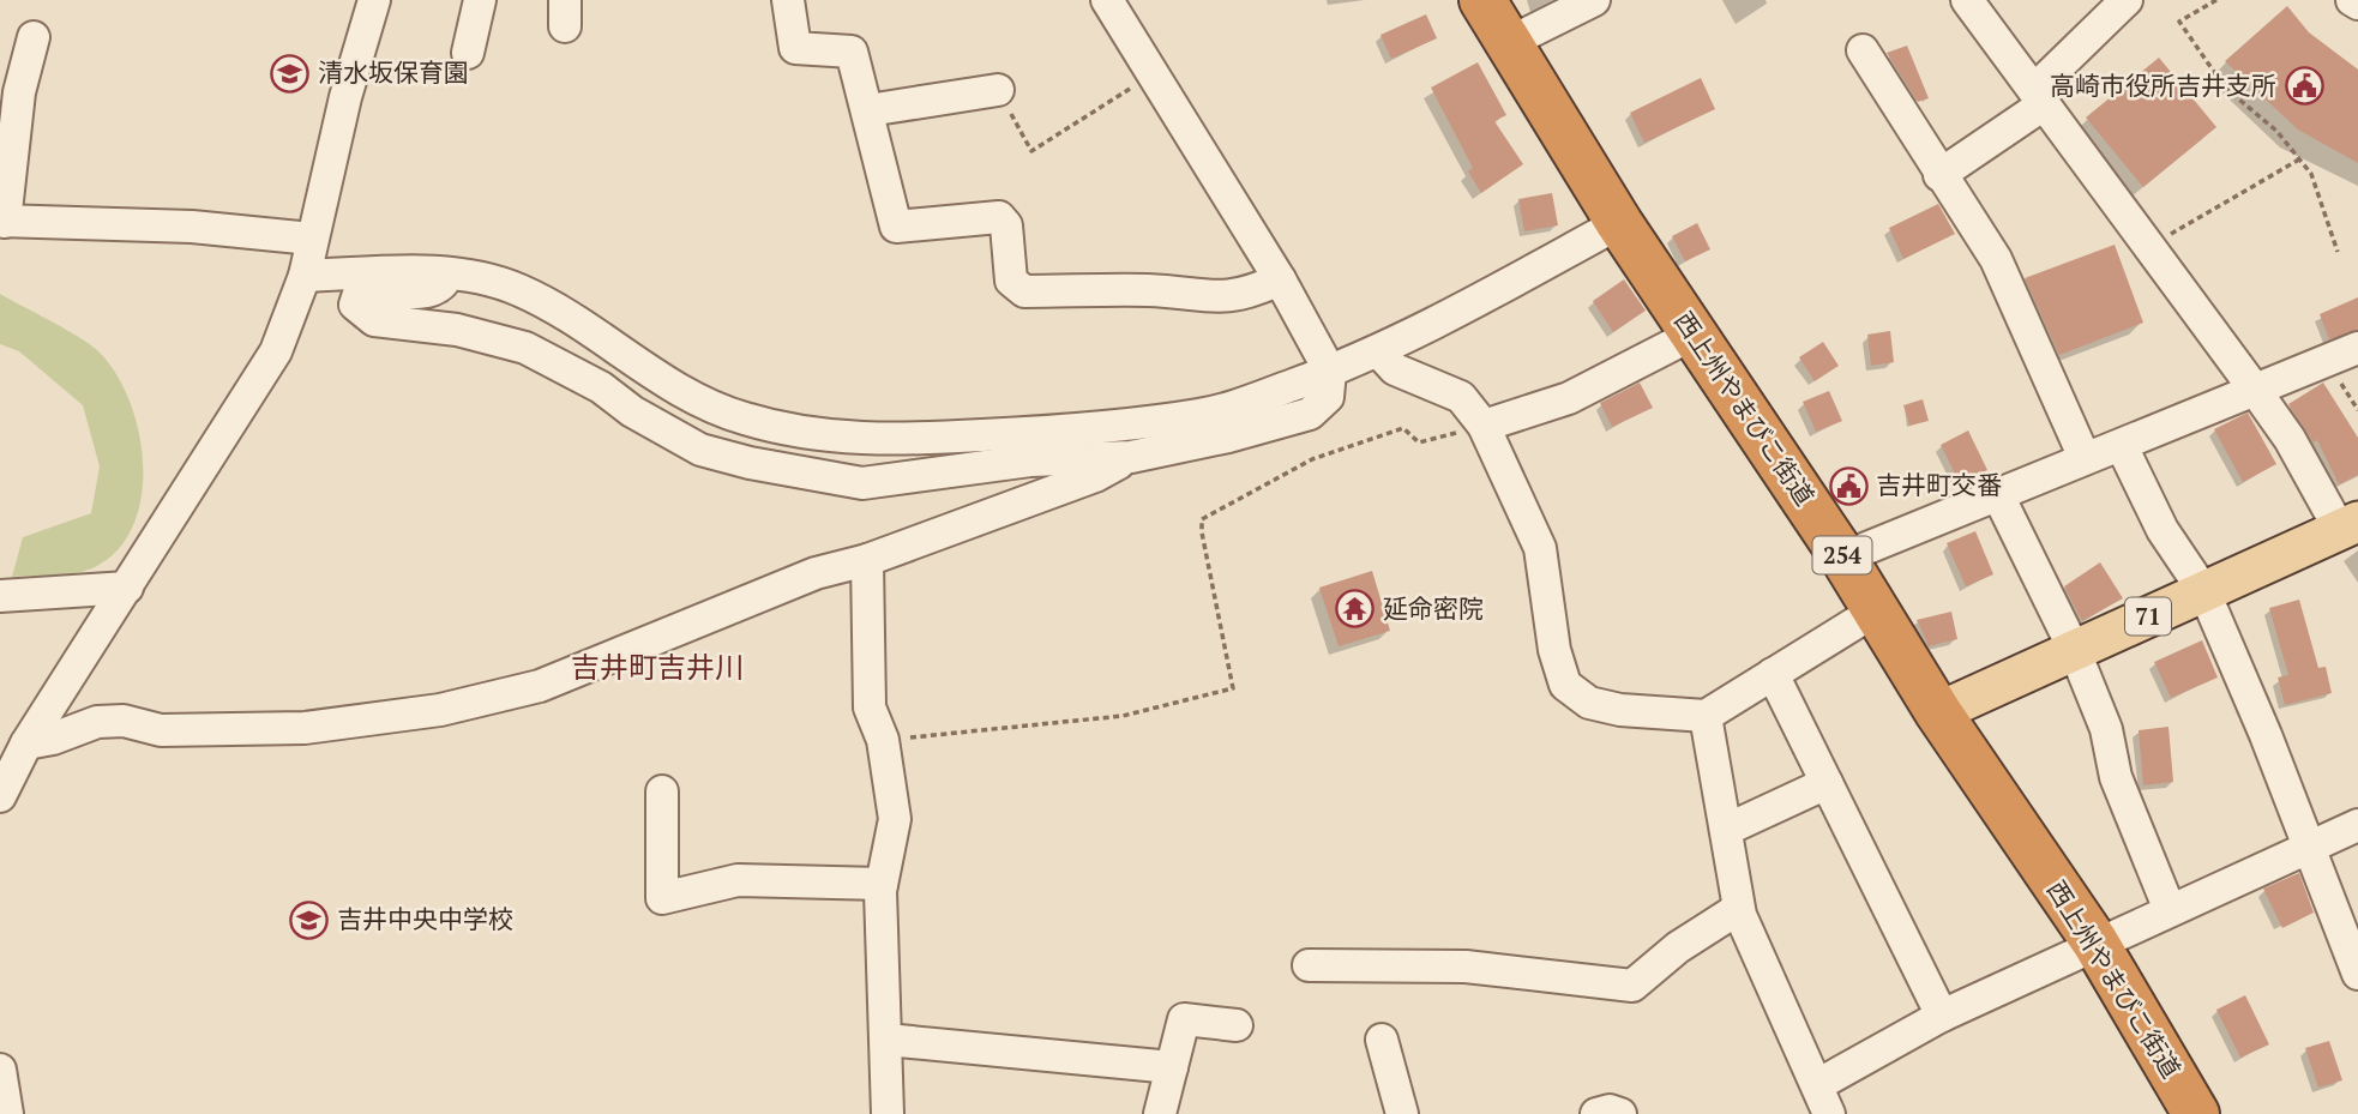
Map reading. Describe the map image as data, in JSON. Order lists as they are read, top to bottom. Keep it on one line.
{"streets":{"highway":["西上州やまびこ街道","254"],"main road":["71"]},"crossings":[["西上州やまびこ街道","71"]],"districts":["吉井町吉井川"],"places":{"school or university":["清水坂保育園","吉井中央中学校"],"public building":["高崎市役所吉井支所","吉井町交番"],"temple":["延命密院"]}}
